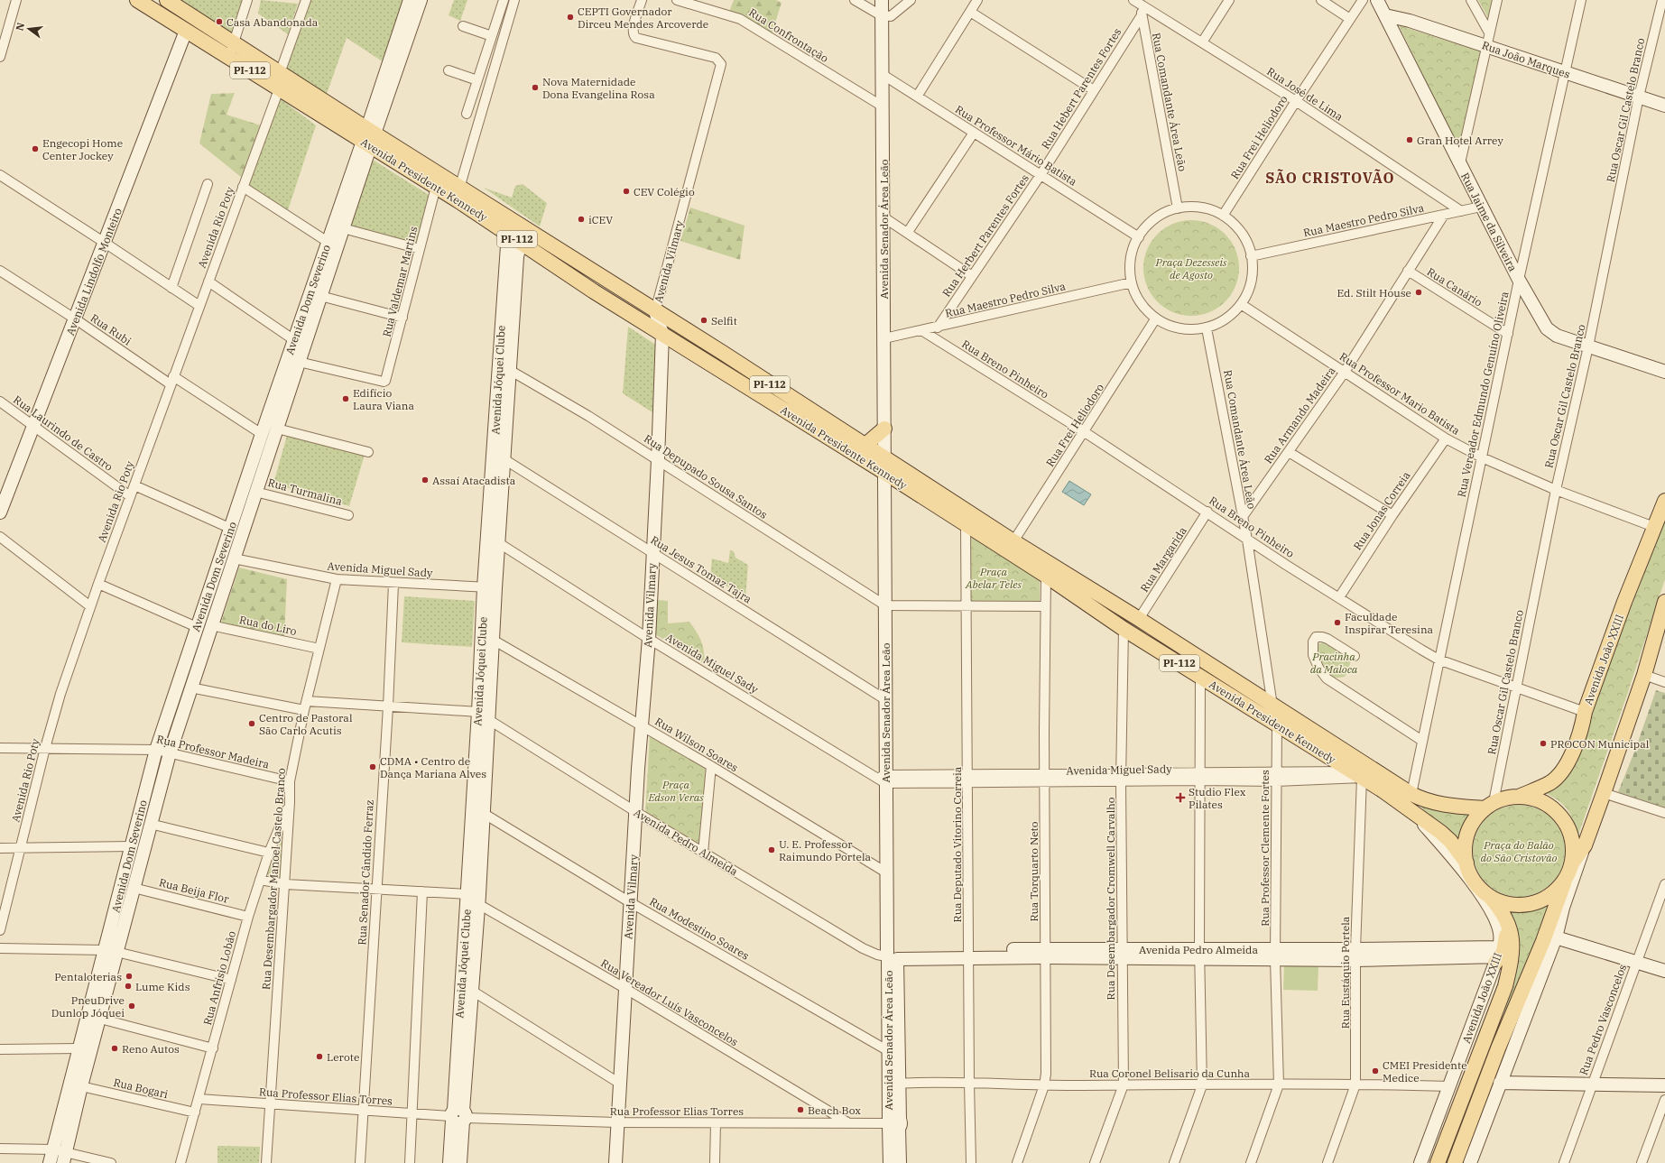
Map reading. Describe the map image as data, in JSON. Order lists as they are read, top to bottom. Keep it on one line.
{"streets":{"main road":["PI-112","Avenida Presidente Kennedy","Avenida João XXIII"],"street":["Rua Confrontação","Rua João Marques","Rua Hebert Parentes Fortes","Rua José de Lima","Rua Comandante Área Leão","Rua Oscar Gil Castelo Branco","Rua Frei Heliodoro","Rua Professor Mário Batista","Rua Maestro Pedro Silva","Rua Jaime da Silveira","Avenida Rio Poty","Avenida Senador Área Leão","Rua Herbert Parentes Fortes","Avenida Vilmary","Avenida Lindolfo Monteiro","Rua Valdemar Martins","Rua Canário","Avenida Dom Severino","Rua Rubi","Rua Breno Pinheiro","Avenida Jóquei Clube","Rua Professor Mario Batista","Rua Vereador Edmundo Genuíno Oliveira","Rua Armando Madeira","Rua Laurindo de Castro","Rua Depupado Sousa Santos","Rua Turmalina","Rua Jonas Correia","Rua Margarida","Avenida Miguel Sady","Rua Jesus Tomaz Tajra","Rua do Liro","Rua Wilson Soares","Rua Professor Madeira","Avenida Pedro Almeida","Rua Deputado Vitorino Correia","Rua Professor Clemente Fortes","Rua Torquarto Neto","Rua Senador Cândido Ferraz","Rua Desembargador Manoel Castelo Branco","Rua Beija Flor","Rua Desembargador Cromwell Carvalho","Rua Modestino Soares","Rua Eustáquio Portela","Rua Anfrísio Lobão","Rua Vereador Luís Vasconcelos","Rua Pedro Vasconcelos","Rua Coronel Belisario da Cunha","Rua Bogari","Rua Professor Elias Torres"]},"crossings":[["Rua Confrontação","Avenida Senador Área Leão"],["Rua João Marques","Rua Oscar Gil Castelo Branco"],["Rua João Marques","Rua Jaime da Silveira"],["Rua João Marques","Rua Vereador Edmundo Genuíno Oliveira"],["PI-112","Avenida Presidente Kennedy"],["PI-112","Avenida Dom Severino"],["Rua Hebert Parentes Fortes","Rua Comandante Área Leão"],["Rua Hebert Parentes Fortes","Rua Professor Mário Batista"],["Rua Hebert Parentes Fortes","Rua Herbert Parentes Fortes"],["Rua José de Lima","Rua Comandante Área Leão"],["Rua José de Lima","Rua Frei Heliodoro"],["Rua José de Lima","Rua Maestro Pedro Silva"],["Rua Comandante Área Leão","Rua Frei Heliodoro"],["Rua Comandante Área Leão","Rua Professor Mário Batista"],["Rua Comandante Área Leão","Avenida Presidente Kennedy"],["Rua Comandante Área Leão","Rua Maestro Pedro Silva"],["Rua Comandante Área Leão","Rua Breno Pinheiro"],["Rua Comandante Área Leão","Rua Professor Mario Batista"],["Rua Comandante Área Leão","Rua Armando Madeira"],["Rua Oscar Gil Castelo Branco","Rua Jaime da Silveira"],["Rua Oscar Gil Castelo Branco","Rua Breno Pinheiro"],["Rua Oscar Gil Castelo Branco","Rua Professor Mario Batista"],["Rua Frei Heliodoro","Rua Professor Mário Batista"],["Rua Frei Heliodoro","Avenida Presidente Kennedy"],["Rua Frei Heliodoro","Rua Maestro Pedro Silva"],["Rua Frei Heliodoro","Rua Breno Pinheiro"],["Rua Frei Heliodoro","Rua Professor Mario Batista"],["Rua Professor Mário Batista","Rua Maestro Pedro Silva"],["Rua Professor Mário Batista","Avenida Senador Área Leão"],["Rua Professor Mário Batista","Rua Herbert Parentes Fortes"],["Rua Professor Mário Batista","Rua Professor Mario Batista"],["Avenida Presidente Kennedy","Avenida Rio Poty"],["Avenida Presidente Kennedy","Avenida Senador Área Leão"],["Avenida Presidente Kennedy","Avenida Vilmary"],["Avenida Presidente Kennedy","Avenida Lindolfo Monteiro"],["Avenida Presidente Kennedy","Rua Valdemar Martins"],["Avenida Presidente Kennedy","Avenida Dom Severino"],["Avenida Presidente Kennedy","Avenida Jóquei Clube"],["Avenida Presidente Kennedy","Rua Vereador Edmundo Genuíno Oliveira"],["Avenida Presidente Kennedy","Rua Margarida"],["Avenida Presidente Kennedy","Avenida Miguel Sady"],["Avenida Presidente Kennedy","Avenida João XXIII"],["Avenida Presidente Kennedy","Rua Deputado Vitorino Correia"],["Avenida Presidente Kennedy","Rua Professor Clemente Fortes"],["Avenida Presidente Kennedy","Rua Torquarto Neto"],["Avenida Presidente Kennedy","Rua Desembargador Cromwell Carvalho"],["Avenida Presidente Kennedy","Rua Eustáquio Portela"],["Rua Maestro Pedro Silva","Rua Jaime da Silveira"],["Rua Maestro Pedro Silva","Avenida Senador Área Leão"],["Rua Maestro Pedro Silva","Rua Herbert Parentes Fortes"],["Rua Maestro Pedro Silva","Rua Breno Pinheiro"],["Rua Maestro Pedro Silva","Rua Professor Mario Batista"],["Rua Maestro Pedro Silva","Rua Armando Madeira"],["Rua Jaime da Silveira","Rua Vereador Edmundo Genuíno Oliveira"],["Avenida Rio Poty","Rua Rubi"],["Avenida Rio Poty","Rua Laurindo de Castro"],["Avenida Rio Poty","Rua Professor Madeira"],["Avenida Senador Área Leão","Rua Depupado Sousa Santos"],["Avenida Senador Área Leão","Avenida Miguel Sady"],["Avenida Senador Área Leão","Rua Jesus Tomaz Tajra"],["Avenida Senador Área Leão","Rua Wilson Soares"],["Avenida Senador Área Leão","Avenida Pedro Almeida"],["Avenida Senador Área Leão","Rua Modestino Soares"],["Avenida Senador Área Leão","Rua Coronel Belisario da Cunha"],["Avenida Senador Área Leão","Rua Professor Elias Torres"],["Avenida Vilmary","Rua Depupado Sousa Santos"],["Avenida Vilmary","Avenida Miguel Sady"],["Avenida Vilmary","Rua Jesus Tomaz Tajra"],["Avenida Vilmary","Rua Wilson Soares"],["Avenida Vilmary","Avenida Pedro Almeida"],["Avenida Vilmary","Rua Modestino Soares"],["Avenida Vilmary","Rua Vereador Luís Vasconcelos"],["Avenida Vilmary","Rua Professor Elias Torres"],["Avenida Lindolfo Monteiro","Rua Rubi"],["Avenida Lindolfo Monteiro","Rua Laurindo de Castro"],["Rua Valdemar Martins","Avenida Dom Severino"],["Rua Canário","Rua Vereador Edmundo Genuíno Oliveira"],["Rua Canário","Rua Armando Madeira"],["Avenida Dom Severino","Rua Rubi"],["Avenida Dom Severino","Rua Turmalina"],["Avenida Dom Severino","Avenida Miguel Sady"],["Avenida Dom Severino","Rua do Liro"],["Avenida Dom Severino","Rua Professor Madeira"],["Avenida Dom Severino","Rua Beija Flor"],["Avenida Dom Severino","Rua Bogari"],["Rua Breno Pinheiro","Rua Vereador Edmundo Genuíno Oliveira"],["Rua Breno Pinheiro","Rua Jonas Correia"],["Rua Breno Pinheiro","Rua Margarida"],["Rua Breno Pinheiro","Avenida João XXIII"],["Avenida Jóquei Clube","Rua Depupado Sousa Santos"],["Avenida Jóquei Clube","Avenida Miguel Sady"],["Avenida Jóquei Clube","Rua Jesus Tomaz Tajra"],["Avenida Jóquei Clube","Rua Wilson Soares"],["Avenida Jóquei Clube","Avenida Pedro Almeida"],["Avenida Jóquei Clube","Rua Modestino Soares"],["Avenida Jóquei Clube","Rua Vereador Luís Vasconcelos"],["Avenida Jóquei Clube","Rua Professor Elias Torres"],["Rua Professor Mario Batista","Rua Vereador Edmundo Genuíno Oliveira"],["Rua Professor Mario Batista","Rua Armando Madeira"],["Rua Professor Mario Batista","Rua Jonas Correia"],["Rua Professor Mario Batista","Avenida João XXIII"],["Avenida Miguel Sady","Rua Deputado Vitorino Correia"],["Avenida Miguel Sady","Rua Professor Clemente Fortes"],["Avenida Miguel Sady","Rua Torquarto Neto"],["Avenida Miguel Sady","Rua Senador Cândido Ferraz"],["Avenida Miguel Sady","Rua Desembargador Manoel Castelo Branco"],["Avenida Miguel Sady","Rua Desembargador Cromwell Carvalho"],["Avenida Miguel Sady","Rua Eustáquio Portela"],["Rua do Liro","Rua Desembargador Manoel Castelo Branco"],["Avenida João XXIII","Avenida Pedro Almeida"],["Avenida João XXIII","Rua Coronel Belisario da Cunha"],["Rua Professor Madeira","Rua Desembargador Manoel Castelo Branco"],["Avenida Pedro Almeida","Rua Deputado Vitorino Correia"],["Avenida Pedro Almeida","Rua Professor Clemente Fortes"],["Avenida Pedro Almeida","Rua Torquarto Neto"],["Avenida Pedro Almeida","Rua Desembargador Cromwell Carvalho"],["Avenida Pedro Almeida","Rua Eustáquio Portela"],["Rua Deputado Vitorino Correia","Rua Coronel Belisario da Cunha"],["Rua Professor Clemente Fortes","Rua Coronel Belisario da Cunha"],["Rua Torquarto Neto","Rua Coronel Belisario da Cunha"],["Rua Senador Cândido Ferraz","Rua Professor Elias Torres"],["Rua Desembargador Manoel Castelo Branco","Rua Anfrísio Lobão"],["Rua Desembargador Manoel Castelo Branco","Rua Professor Elias Torres"],["Rua Beija Flor","Rua Anfrísio Lobão"],["Rua Desembargador Cromwell Carvalho","Rua Coronel Belisario da Cunha"],["Rua Eustáquio Portela","Rua Coronel Belisario da Cunha"],["Rua Anfrísio Lobão","Rua Bogari"],["Rua Anfrísio Lobão","Rua Professor Elias Torres"],["Rua Vereador Luís Vasconcelos","Rua Professor Elias Torres"]],"districts":["SÃO CRISTOVÃO"],"parks":["Praça Dezesseis de Agosto","Praça Abelar Teles","Pracinha da Maloca","Praça Edson Veras","Praça do Balão do São Cristovão"],"places":{"other":["CEPTI Governador Dirceu Mendes Arcoverde","Casa Abandonada","Nova Maternidade Dona Evangelina Rosa","Gran Hotel Arrey","Engecopi Home Center Jockey","CEV Colégio","iCEV","Ed. Stilt House","Selfit","Edifício Laura Viana","Assaí Atacadista","Faculdade Inspirar Teresina","Centro de Pastoral São Carlo Acutis","PROCON Municipal","CDMA • Centro de Dança Mariana Alves","U. E. Professor Raimundo Portela","Pentaloterias","Lume Kids","PneuDrive Dunlop Jóquei","Reno Autos","Lerote","CMEI Presidente Medice","Beach Box"],"health":["Studio Flex Pilates"]},"north":"left"}
